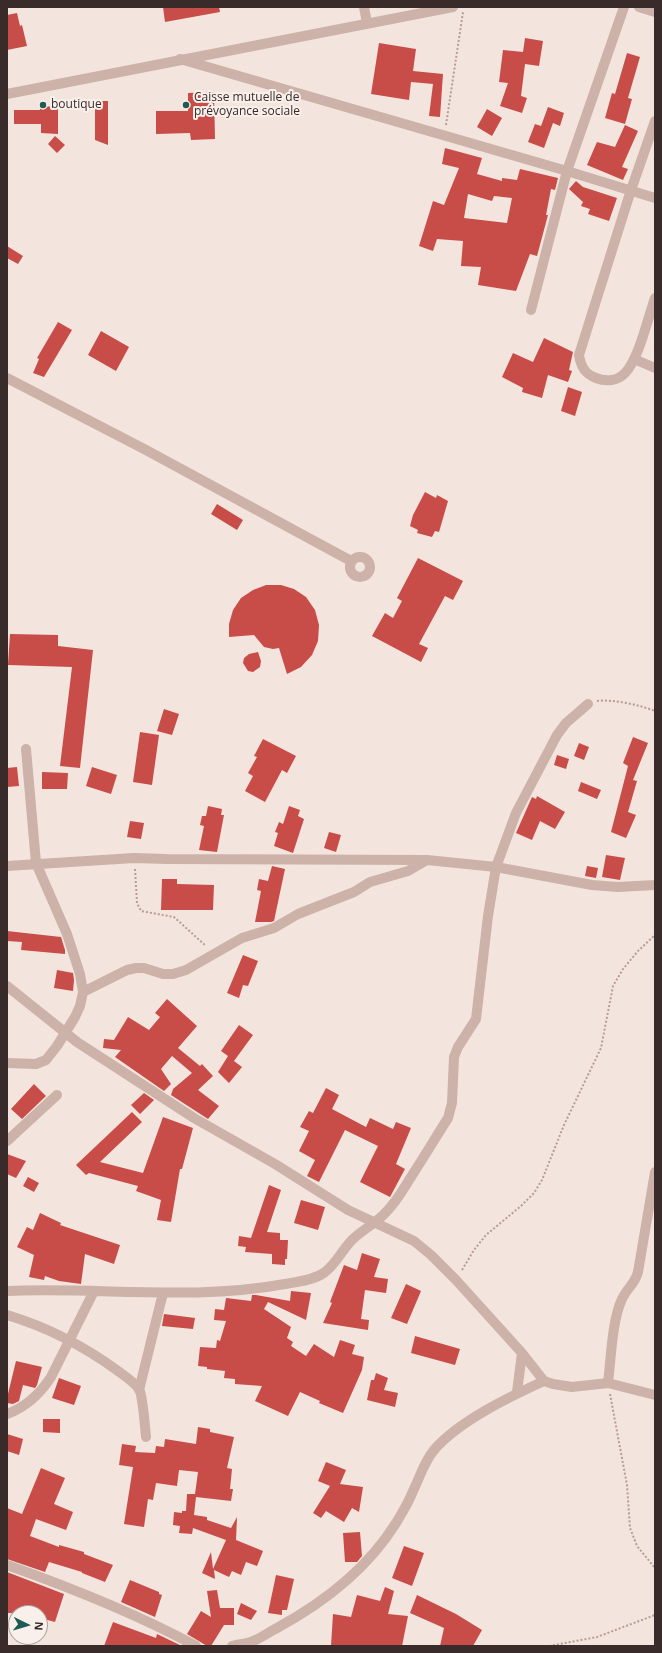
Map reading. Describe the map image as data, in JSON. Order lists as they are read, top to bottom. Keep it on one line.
{"places":["boutique","Caisse mutuelle de prévoyance sociale"],"north":"right"}
